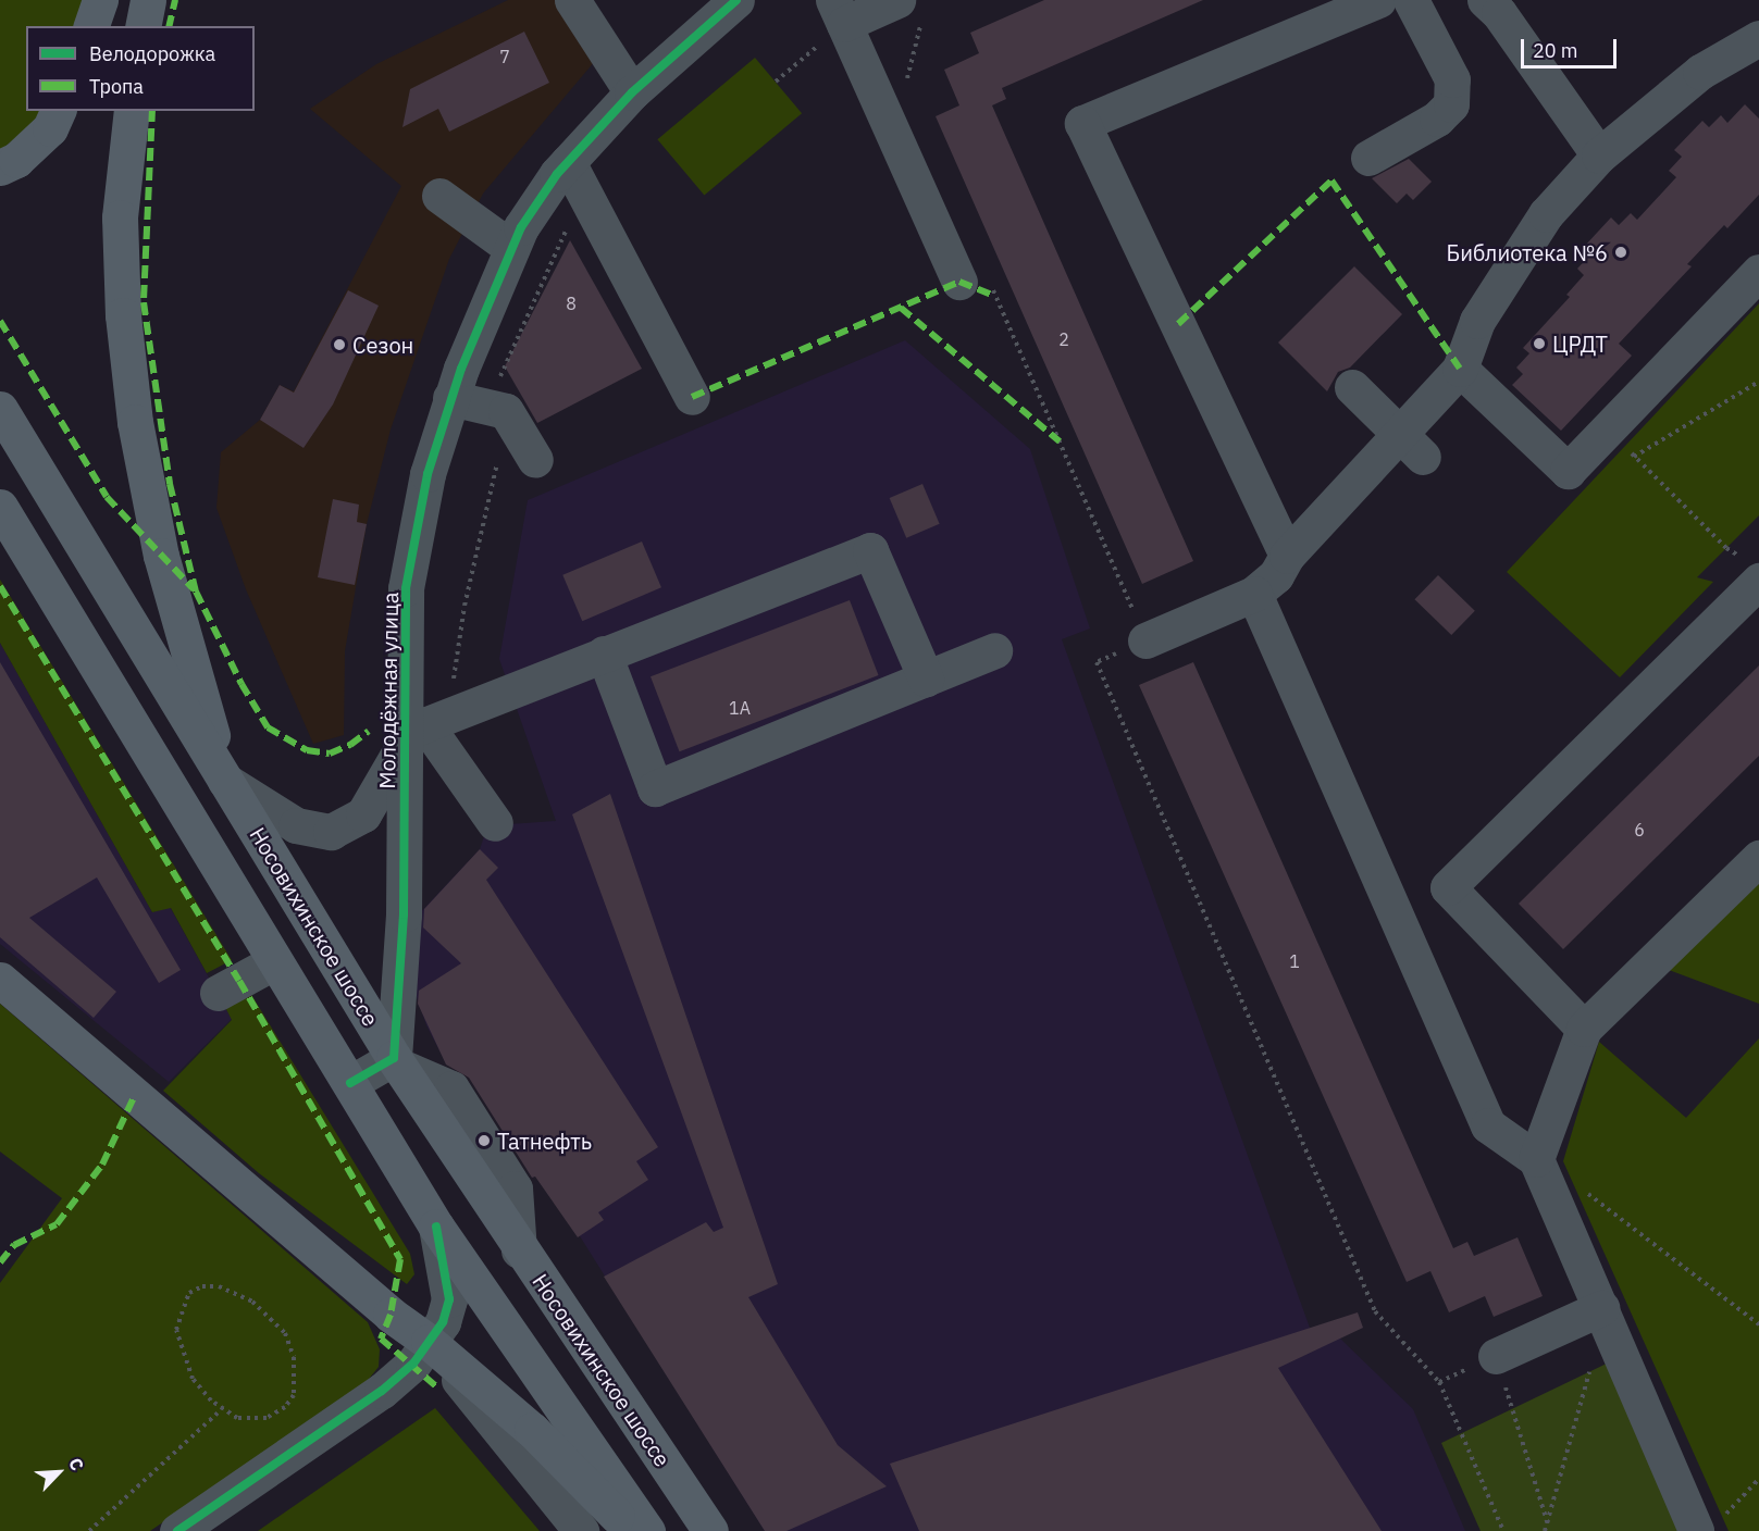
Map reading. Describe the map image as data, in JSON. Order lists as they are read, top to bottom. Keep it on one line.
{"streets":{"main road":["Носовихинское шоссе"],"street":["Молодёжная улица"]},"crossings":[["Молодёжная улица","Носовихинское шоссе"]],"places":["Библиотека №6","ЦРДТ","Сезон","Татнефть"],"house_numbers":["7","8","2","1A","6","1"],"legend":["Велодорожка","Тропа"],"scale_bar":"20 m","north":"top right"}
